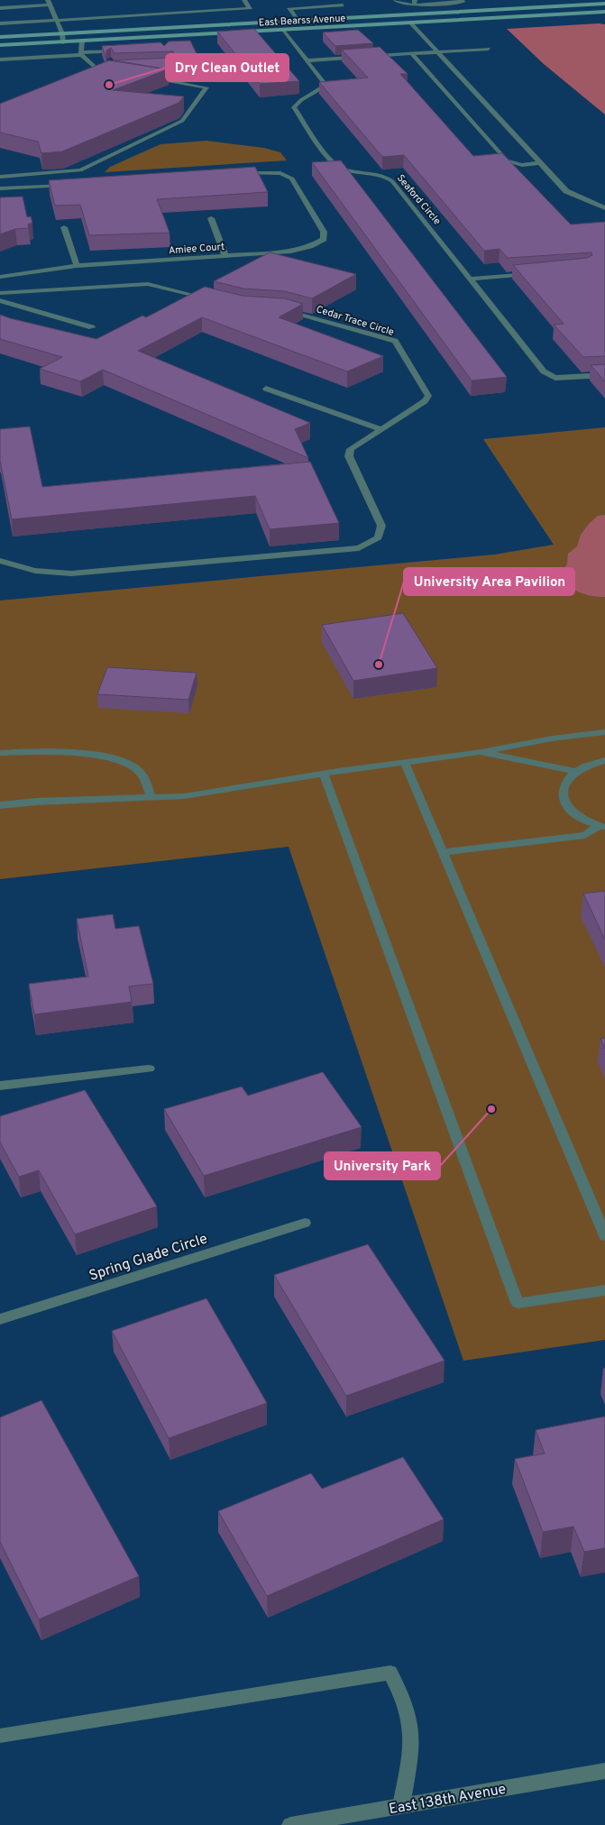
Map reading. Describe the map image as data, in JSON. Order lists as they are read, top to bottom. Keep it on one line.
{"streets":{"main road":["East Bearss Avenue"],"street":["Seaford Circle","Amiee Court","Cedar Trace Circle","Spring Glade Circle","East 138th Avenue"]},"crossings":[["East Bearss Avenue","Seaford Circle"]],"places":["Dry Clean Outlet","University Area Pavilion","University Park"]}
